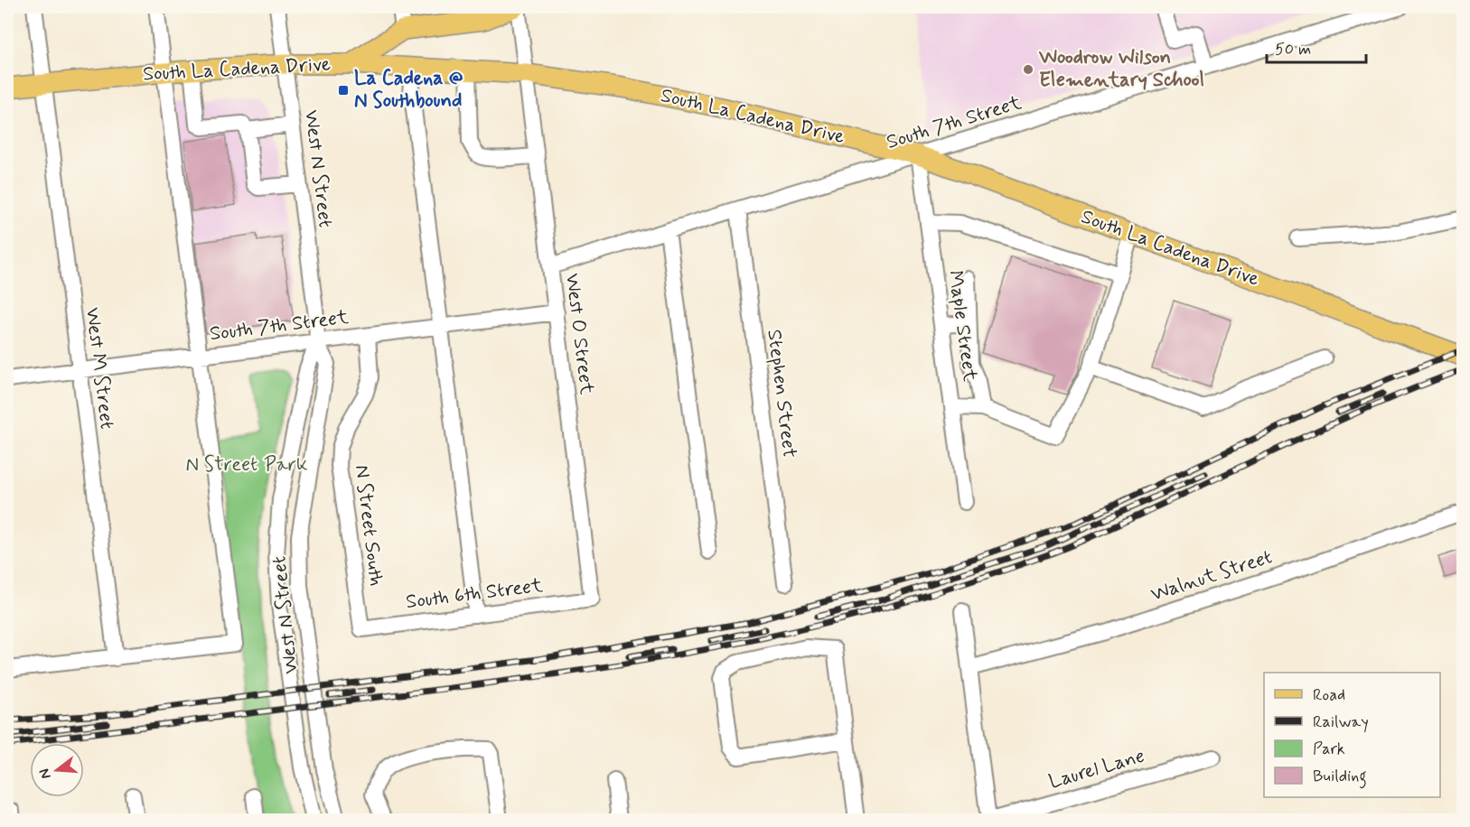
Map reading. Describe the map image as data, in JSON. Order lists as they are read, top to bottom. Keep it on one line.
{"streets":{"main road":["South La Cadena Drive"],"street":["South 7th Street","West N Street","Maple Street","West O Street","West M Street","Stephen Street","N Street South","Walnut Street","South 6th Street","Laurel Lane"]},"crossings":[["South La Cadena Drive","South 7th Street"],["South La Cadena Drive","West N Street"],["South La Cadena Drive","Maple Street"],["South La Cadena Drive","West O Street"],["South La Cadena Drive","West M Street"],["South 7th Street","West N Street"],["South 7th Street","Maple Street"],["South 7th Street","West O Street"],["South 7th Street","West M Street"],["South 7th Street","Stephen Street"],["South 7th Street","N Street South"],["West O Street","South 6th Street"],["N Street South","South 6th Street"]],"parks":["N Street Park"],"places":{"other":["Woodrow Wilson Elementary School"],"transit":["La Cadena @ N Southbound"]},"legend":["Road","Railway","Park","Building"],"scale_bar":"50 m","north":"left"}
